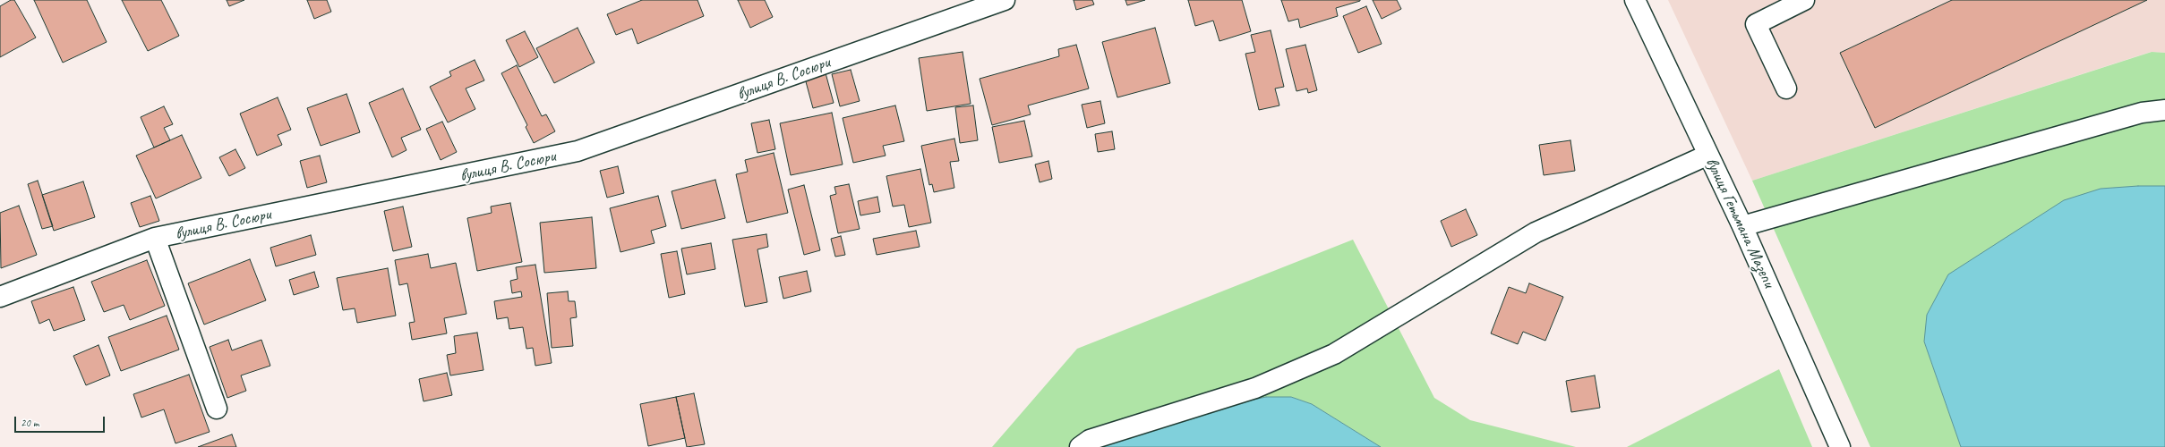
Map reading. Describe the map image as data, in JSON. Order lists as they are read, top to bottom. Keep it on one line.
{"streets":{"street":["вулиця В. Сосюри","вулиця Гетьмана Мазепи"]},"scale_bar":"20 m"}
